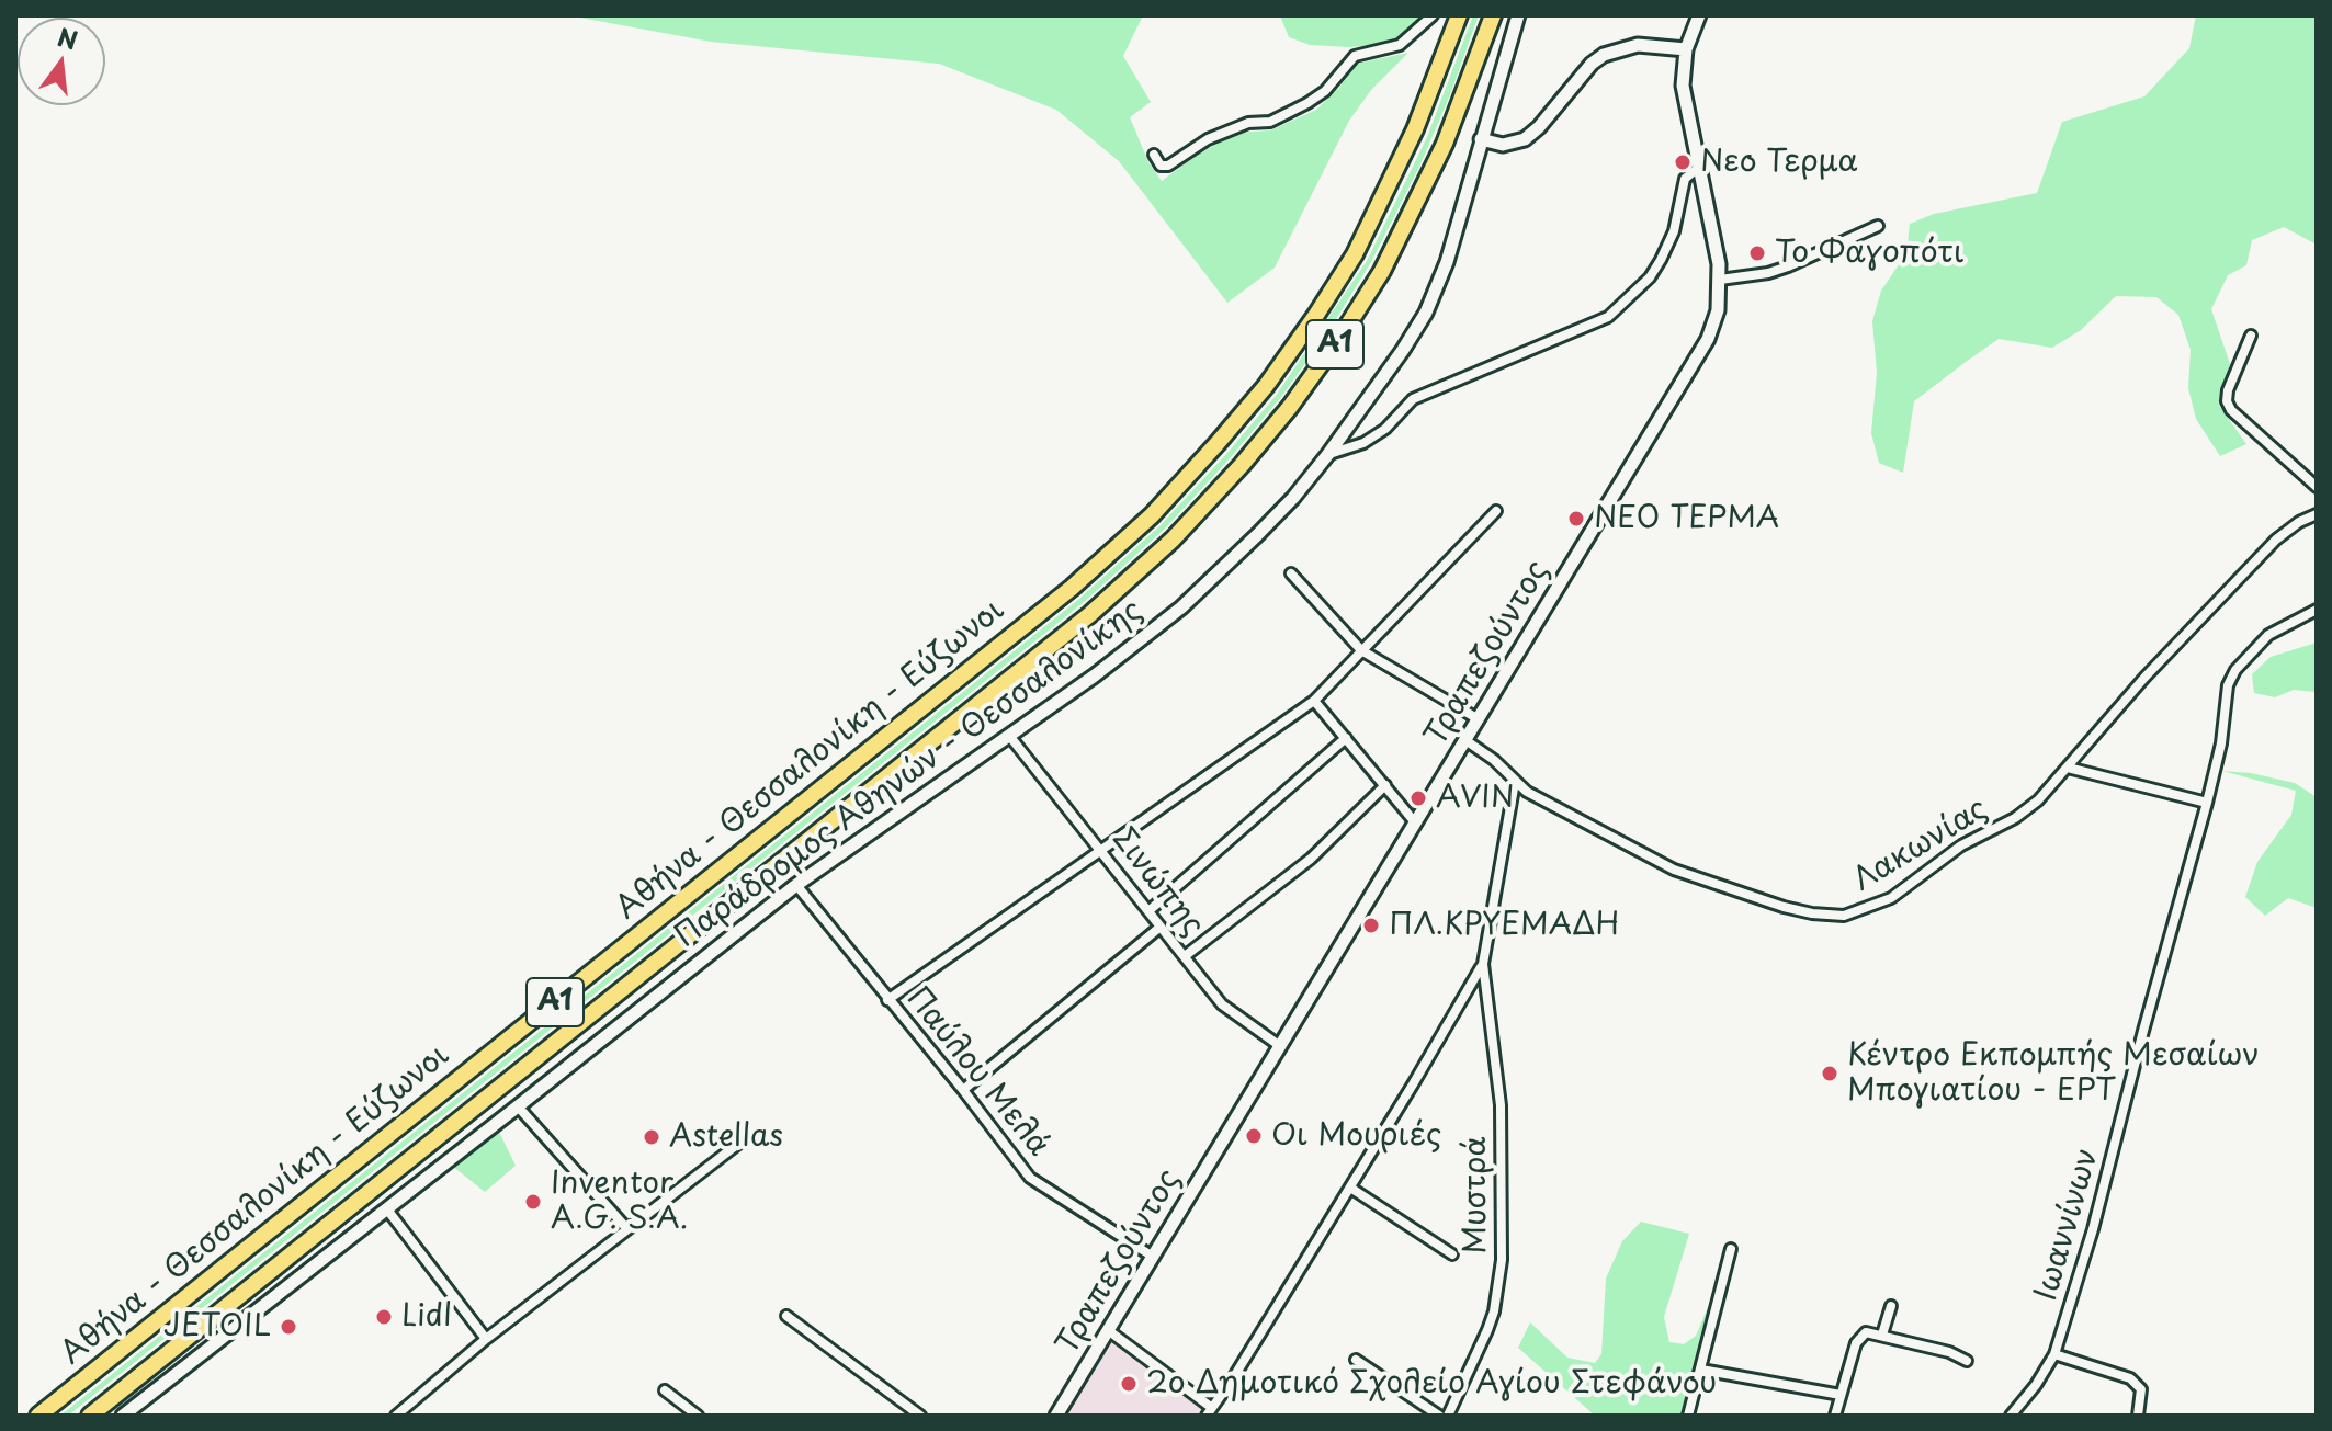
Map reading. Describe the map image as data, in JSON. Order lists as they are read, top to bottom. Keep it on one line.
{"streets":{"highway":["Α1","Αθήνα - Θεσσαλονίκη - Εύζωνοι"],"main road":["Τραπεζούντος","Παράδρομος Αθηνών - Θεσσαλονίκης"],"street":["Λακωνίας","Σινώπης","Παύλου Μελά","Μυστρά","Ιωαννίνων"]},"crossings":[["Τραπεζούντος","Λακωνίας"],["Τραπεζούντος","Σινώπης"],["Τραπεζούντος","Παύλου Μελά"],["Παράδρομος Αθηνών - Θεσσαλονίκης","Σινώπης"],["Παράδρομος Αθηνών - Θεσσαλονίκης","Παύλου Μελά"]],"places":["Νεο Τερμα","Το Φαγοπότι","ΝΕΟ ΤΕΡΜΑ","AVIN","ΠΛ.ΚΡΥΕΜΑΔΗ","Κέντρο Εκπομπής Μεσαίων Μπογιατίου - ΕΡΤ","Οι Μουριές","Astellas","Inventor A.G. S.A.","Lidl","JETOIL","2ο Δημοτικό Σχολείο Αγίου Στεφάνου"],"north":"top"}
